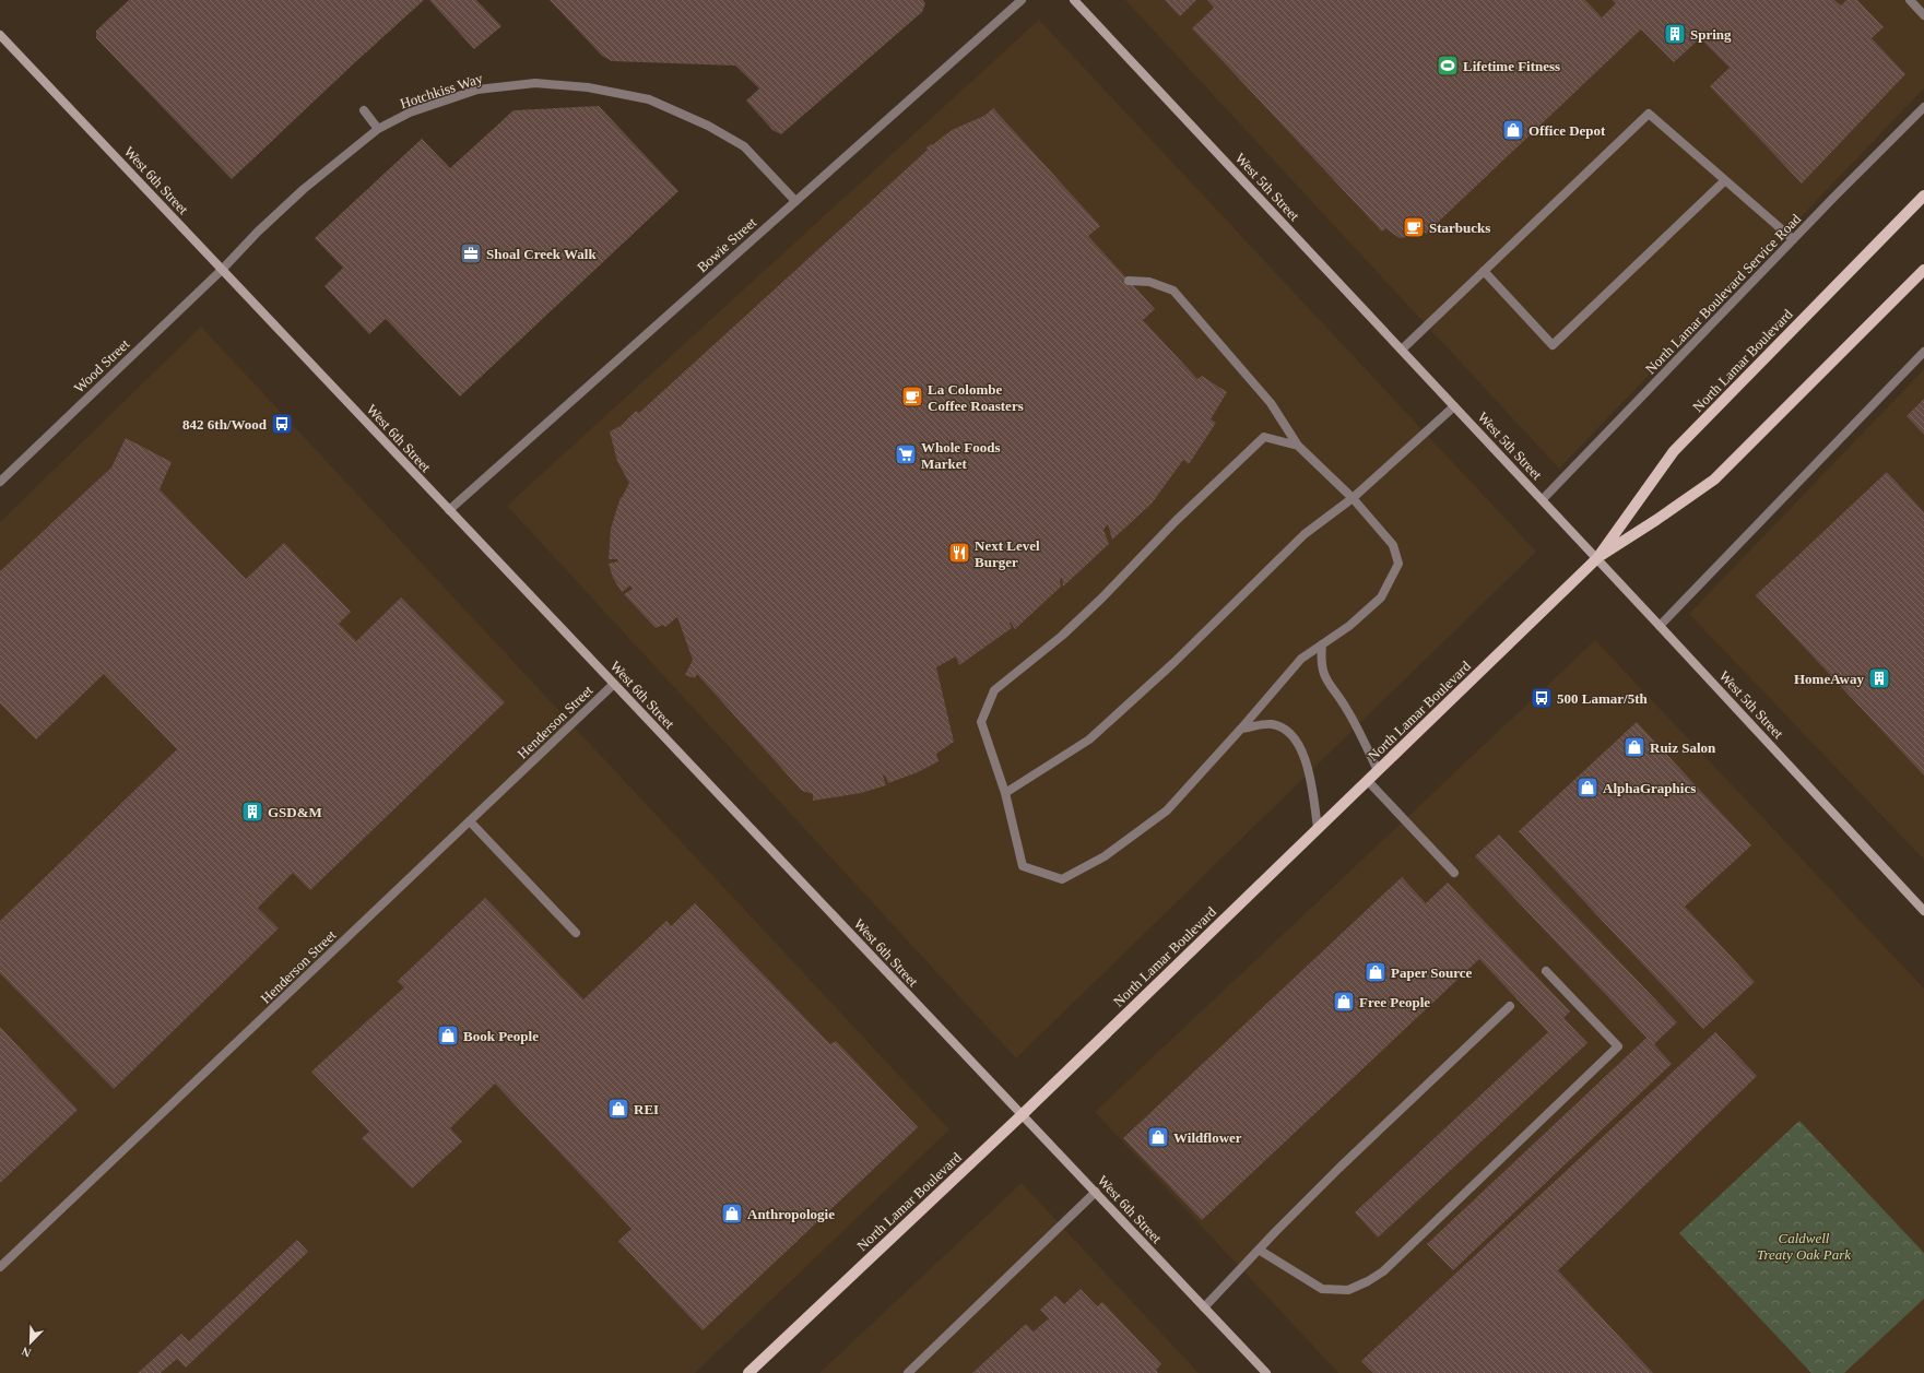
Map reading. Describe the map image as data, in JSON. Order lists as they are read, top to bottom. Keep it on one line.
{"streets":{"main road":["West 6th Street","West 5th Street","North Lamar Boulevard"],"street":["Hotchkiss Way","Bowie Street","North Lamar Boulevard Service Road","Wood Street","Henderson Street"]},"crossings":[["Hotchkiss Way","West 6th Street"],["Hotchkiss Way","Bowie Street"],["Hotchkiss Way","Wood Street"],["West 6th Street","Bowie Street"],["West 6th Street","North Lamar Boulevard"],["West 6th Street","Wood Street"],["West 6th Street","Henderson Street"],["West 5th Street","North Lamar Boulevard Service Road"],["West 5th Street","North Lamar Boulevard"]],"parks":["Caldwell Treaty Oak Park"],"places":{"building":["Spring","HomeAway","GSD&M"],"sports":["Lifetime Fitness"],"shop":["Office Depot","Ruiz Salon","AlphaGraphics","Paper Source","Free People","Book People","REI","Wildflower","Anthropologie"],"cafe":["Starbucks","La Colombe Coffee Roasters"],"office":["Shoal Creek Walk"],"bus stop":["842 6th/Wood","500 Lamar/5th"],"supermarket":["Whole Foods Market"],"restaurant":["Next Level Burger"]},"north":"bottom left"}
